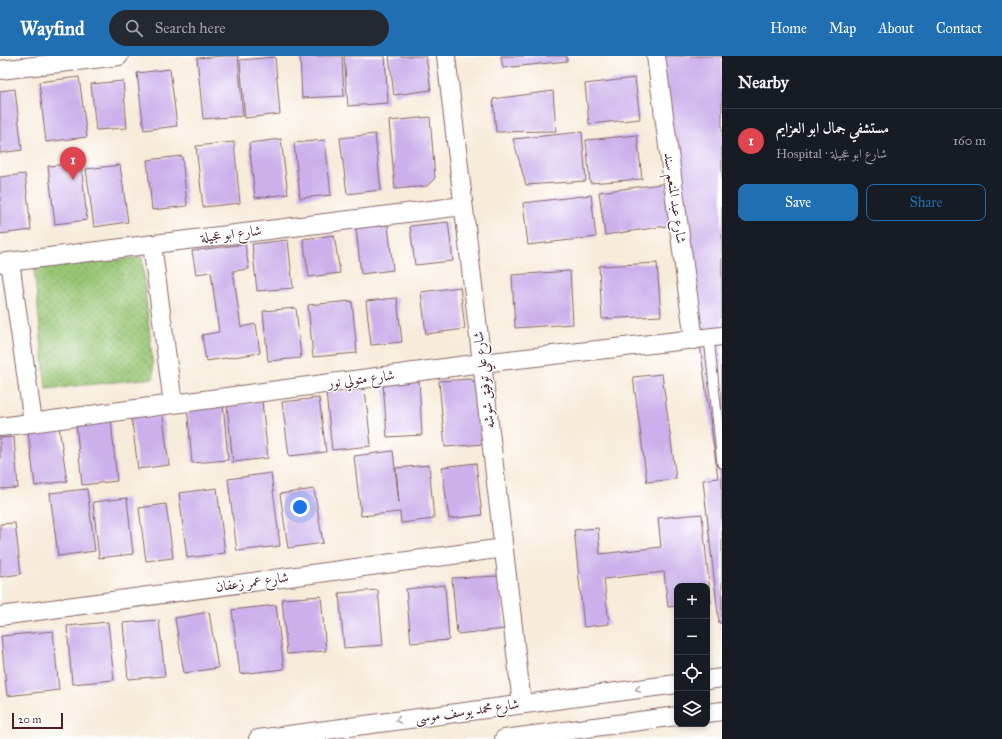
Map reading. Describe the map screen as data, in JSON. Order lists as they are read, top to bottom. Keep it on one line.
{"streets":{"street":["شارع عبد المنعم سند","شارع ابو عجيلة","شارع متولي نور","شارع علي توفيق شوشه","شارع عمر زعفان","شارع محمد يوسف موسى"]},"crossings":[["شارع عبد المنعم سند","شارع متولي نور"],["شارع ابو عجيلة","شارع علي توفيق شوشه"],["شارع متولي نور","شارع علي توفيق شوشه"],["شارع علي توفيق شوشه","شارع عمر زعفان"],["شارع علي توفيق شوشه","شارع محمد يوسف موسى"]],"scale_bar":"20 m","page":{"header":"Wayfind","search":"Search here","nav":["Home","Map","About","Contact"],"heading":"Nearby","list":[{"mark":"1","name":"مستشفي جمال ابو العزايم","note":"Hospital · شارع ابو عجيلة","value":"160 m"}],"pins":"1","buttons":["Save","Share"],"map_buttons":["+","−"],"scale":"20 m"}}
